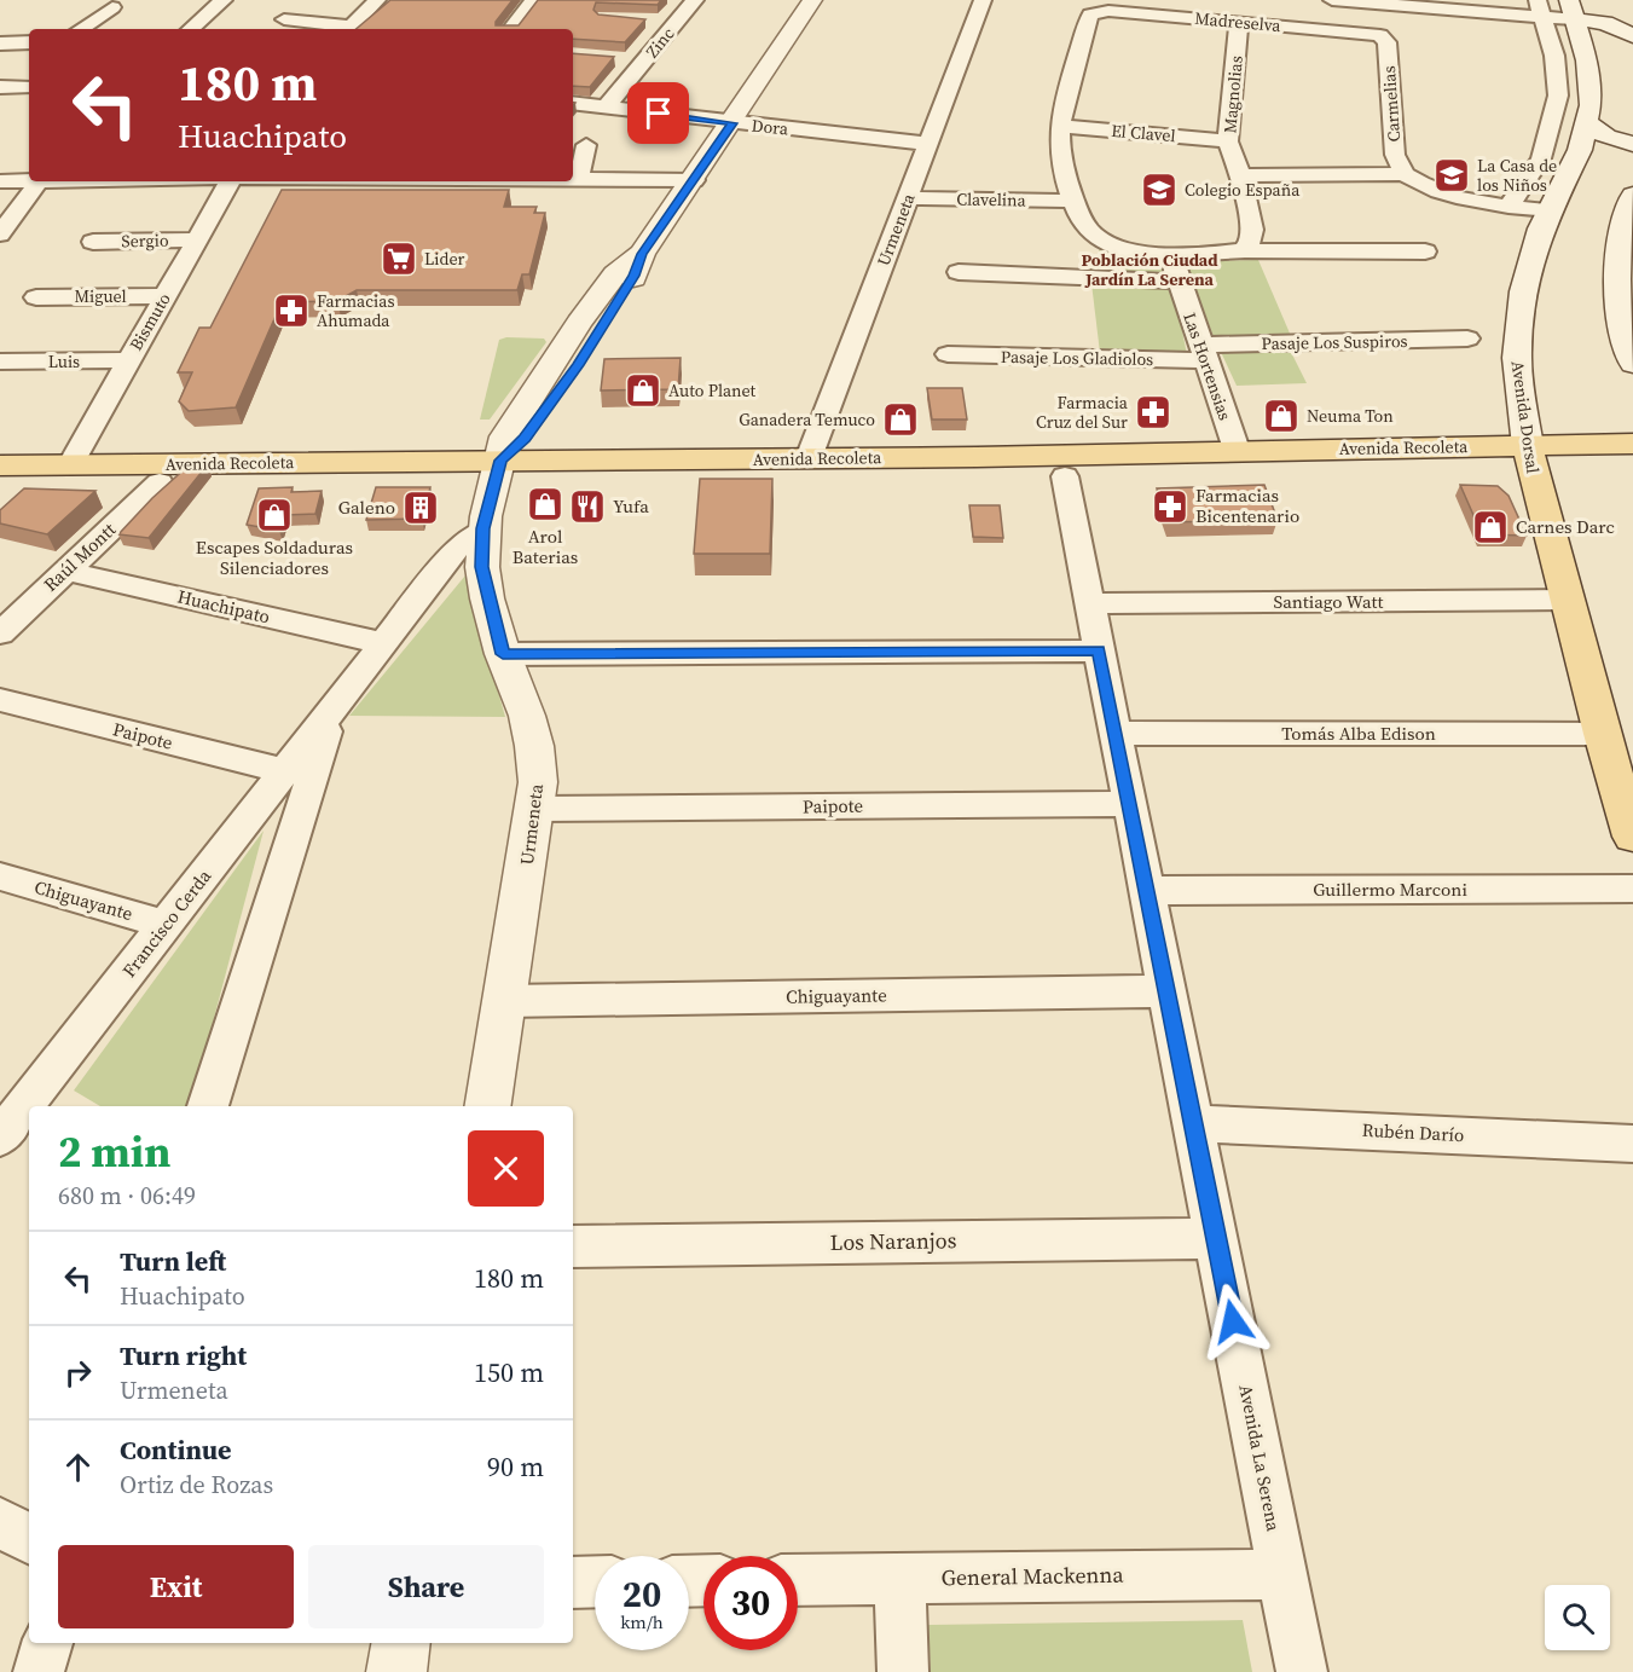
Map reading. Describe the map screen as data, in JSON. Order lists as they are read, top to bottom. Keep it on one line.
{"streets":{"main road":["Avenida Dorsal","Avenida Recoleta"],"street":["Madreselva","Zinc","Magnolias","Carmelias","Dora","El Clavel","Clavelina","Urmeneta","Sergio","Miguel","Bismuto","Pasaje Los Suspiros","Pasaje Los Gladiolos","Luis","Las Hortensias","Raúl Montt","Santiago Watt","Huachipato","Tomás Alba Edison","Paipote","Guillermo Marconi","Chiguayante","Francisco Cerda","Rubén Darío","Los Naranjos","Avenida La Serena","General Mackenna"]},"crossings":[["Madreselva","Magnolias"],["Madreselva","Carmelias"],["Madreselva","El Clavel"],["Zinc","Dora"],["Magnolias","El Clavel"],["Dora","Urmeneta"],["Clavelina","Urmeneta"],["Urmeneta","Avenida Recoleta"],["Urmeneta","Paipote"],["Urmeneta","Chiguayante"],["Urmeneta","Francisco Cerda"],["Sergio","Bismuto"],["Miguel","Bismuto"],["Bismuto","Luis"],["Bismuto","Avenida Recoleta"],["Pasaje Los Suspiros","Pasaje Los Gladiolos"],["Pasaje Los Suspiros","Las Hortensias"],["Pasaje Los Gladiolos","Las Hortensias"],["Las Hortensias","Avenida Recoleta"],["Avenida Dorsal","Avenida Recoleta"],["Avenida Dorsal","Santiago Watt"],["Avenida Dorsal","Tomás Alba Edison"],["Avenida Recoleta","Raúl Montt"],["Avenida Recoleta","Avenida La Serena"],["Raúl Montt","Huachipato"],["Santiago Watt","Avenida La Serena"],["Huachipato","Francisco Cerda"],["Tomás Alba Edison","Avenida La Serena"],["Paipote","Francisco Cerda"],["Paipote","Avenida La Serena"],["Guillermo Marconi","Avenida La Serena"],["Chiguayante","Francisco Cerda"],["Chiguayante","Avenida La Serena"],["Rubén Darío","Avenida La Serena"],["Los Naranjos","Avenida La Serena"],["Avenida La Serena","General Mackenna"]],"districts":["Población Ciudad Jardín La Serena"],"places":{"school or university":["La Casa de los Niños","Colegio España"],"supermarket":["Lider"],"pharmacy":["Farmacias Ahumada","Farmacia Cruz del Sur","Farmacias Bicentenario"],"shop":["Auto Planet","Neuma Ton","Ganadera Temuco","Arol Baterias","Escapes Soldaduras Silenciadores","Carnes Darc"],"restaurant":["Yufa"],"building":["Galeno"]},"page":{"turn":["180 m","Huachipato"],"heading":["2 min","680 m · 06:49"],"list":[{"name":"Turn left","note":"Huachipato","value":"180 m"},{"name":"Turn right","note":"Urmeneta","value":"150 m"},{"name":"Continue","note":"Ortiz de Rozas","value":"90 m"}],"buttons":["Exit","Share"],"speed":"20 km/h","limit":"30"}}
